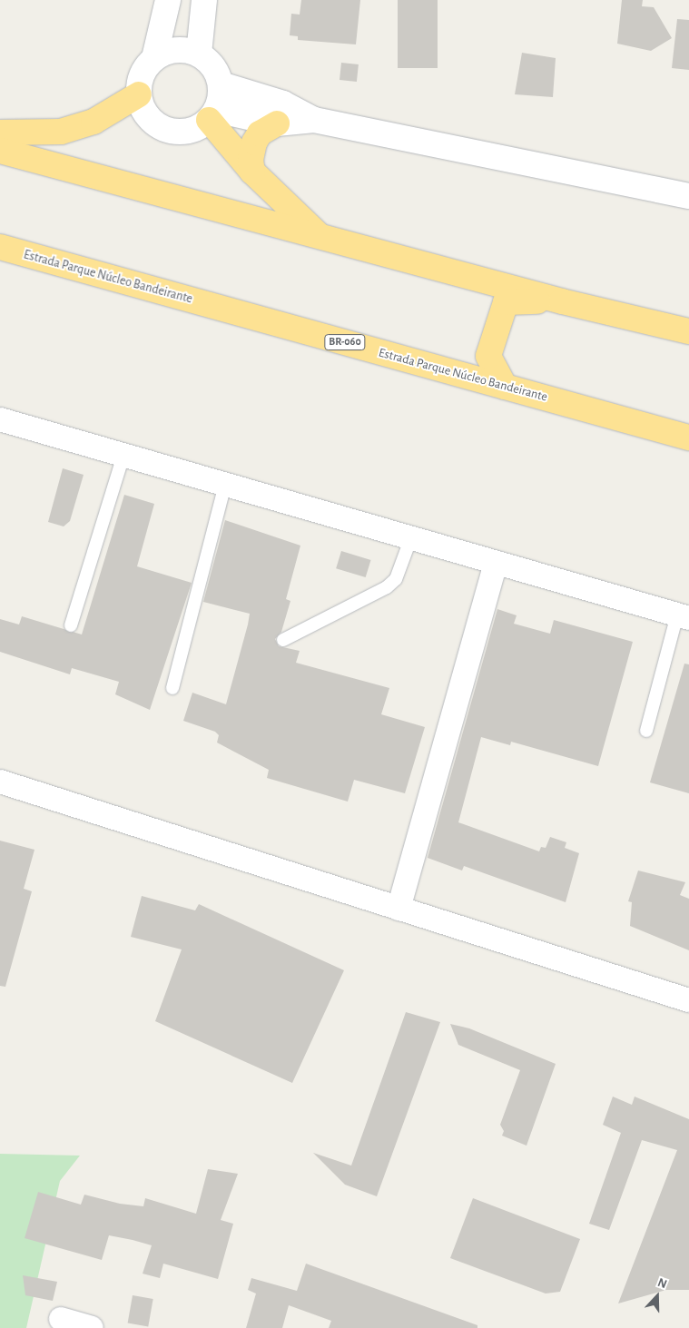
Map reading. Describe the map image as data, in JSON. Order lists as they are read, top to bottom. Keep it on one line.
{"streets":{"highway":["Estrada Parque Núcleo Bandeirante","BR-060"]},"north":"top"}
